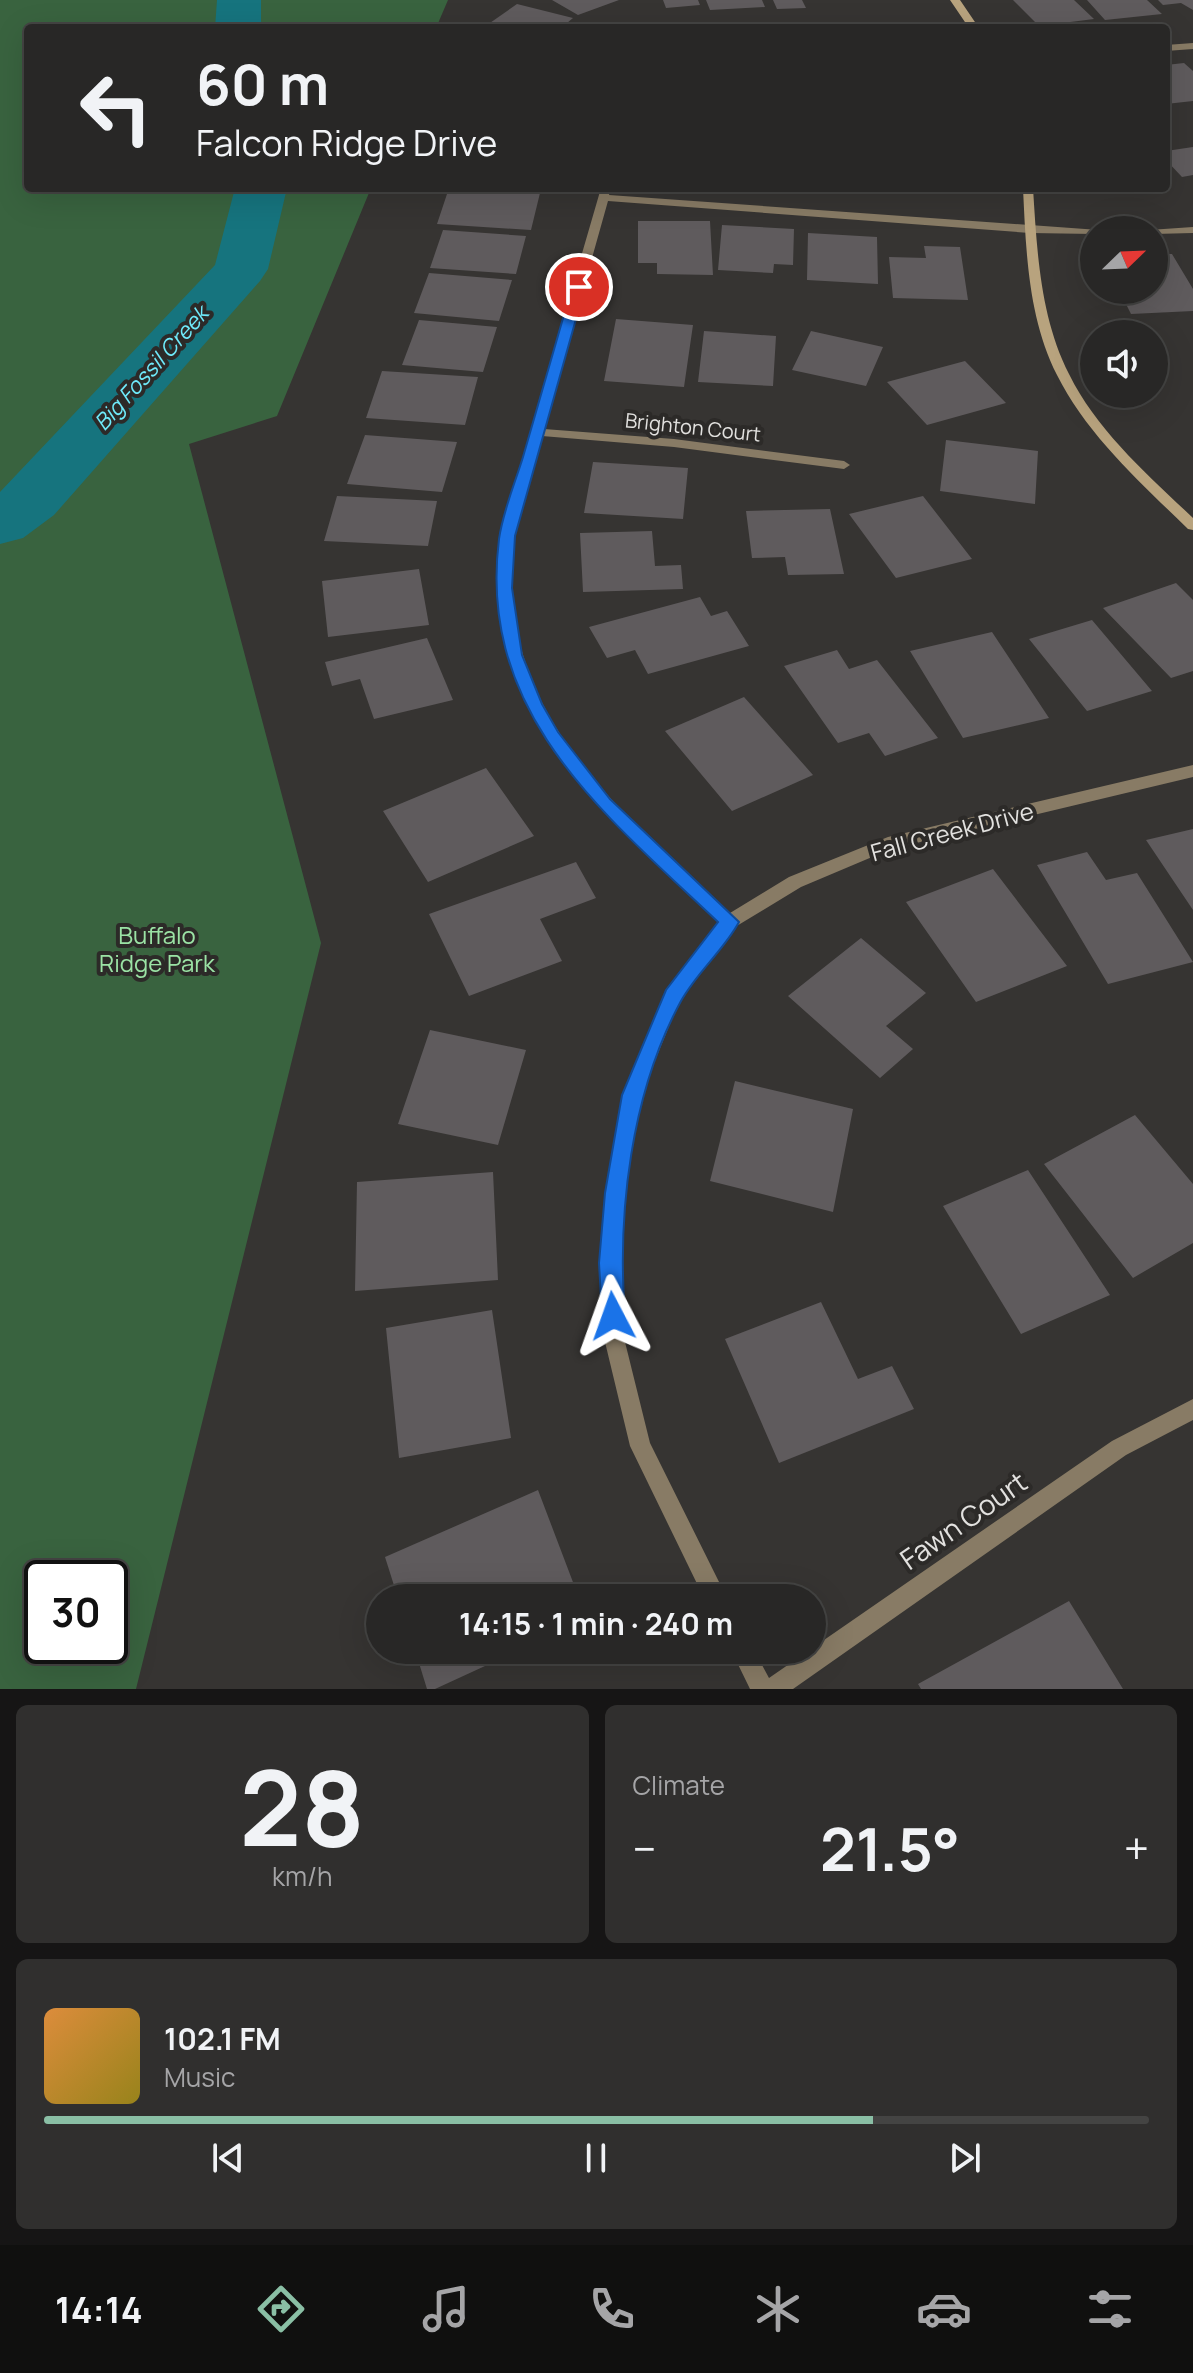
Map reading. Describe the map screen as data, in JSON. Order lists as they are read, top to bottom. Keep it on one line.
{"streets":{"street":["Brighton Court","Fall Creek Drive","Fawn Court"]},"water":["Big Fossil Creek"],"parks":["Buffalo Ridge Park"],"north":"top right","page":{"turn":["60 m","Falcon Ridge Drive"],"limit":"30","trip":"14:15 · 1 min · 240 m","tile":[["28","km/h"],"Climate"],"heat":["−","21.5°","+"],"song":["102.1 FM","Music"],"tabs":"14:14"}}
